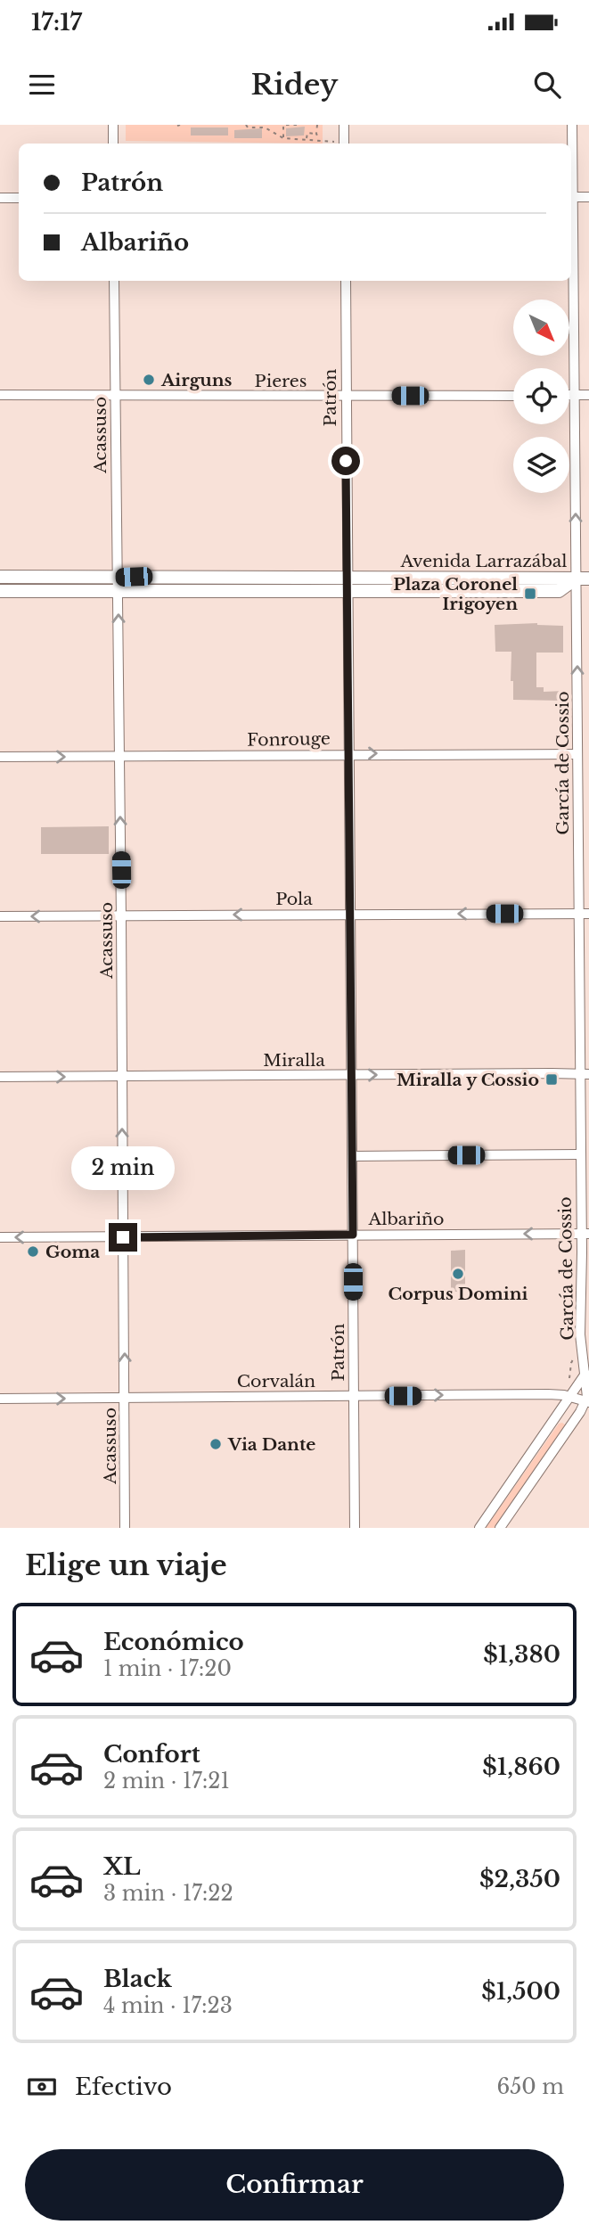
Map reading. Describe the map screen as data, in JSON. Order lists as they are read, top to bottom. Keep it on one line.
{"streets":{"street":["Pieres","Patrón","Acassuso","Avenida Larrazábal","Fonrouge","García de Cossio","Pola","Miralla","Albariño","Corvalán"]},"crossings":[["Pieres","Patrón"],["Pieres","Acassuso"],["Patrón","Avenida Larrazábal"],["Patrón","Fonrouge"],["Patrón","Pola"],["Patrón","Miralla"],["Patrón","Albariño"],["Patrón","Corvalán"],["Acassuso","Avenida Larrazábal"],["Acassuso","Fonrouge"],["Acassuso","Pola"],["Acassuso","Miralla"],["Acassuso","Albariño"],["Acassuso","Corvalán"],["Avenida Larrazábal","García de Cossio"],["Fonrouge","García de Cossio"],["García de Cossio","Pola"],["García de Cossio","Miralla"],["García de Cossio","Albariño"],["García de Cossio","Corvalán"]],"one_way":["Acassuso","Fonrouge","Pola","Corvalán"],"places":{"other":["Airguns","Goma","Corpus Domini","Via Dante"],"transit":["Plaza Coronel Irigoyen","Miralla y Cossio"]},"north":"bottom right","page":{"status":"17:17","header":"Ridey","banner":["Patrón","Albariño"],"bubble":"2 min","heading":"Elige un viaje","list":[{"name":"Económico","note":"1 min · 17:20","value":"$1,380"},{"name":"Confort","note":"2 min · 17:21","value":"$1,860"},{"name":"XL","note":"3 min · 17:22","value":"$2,350"},{"name":"Black","note":"4 min · 17:23","value":"$1,500"}],"pay":["Efectivo","650 m"],"buttons":"Confirmar"}}
